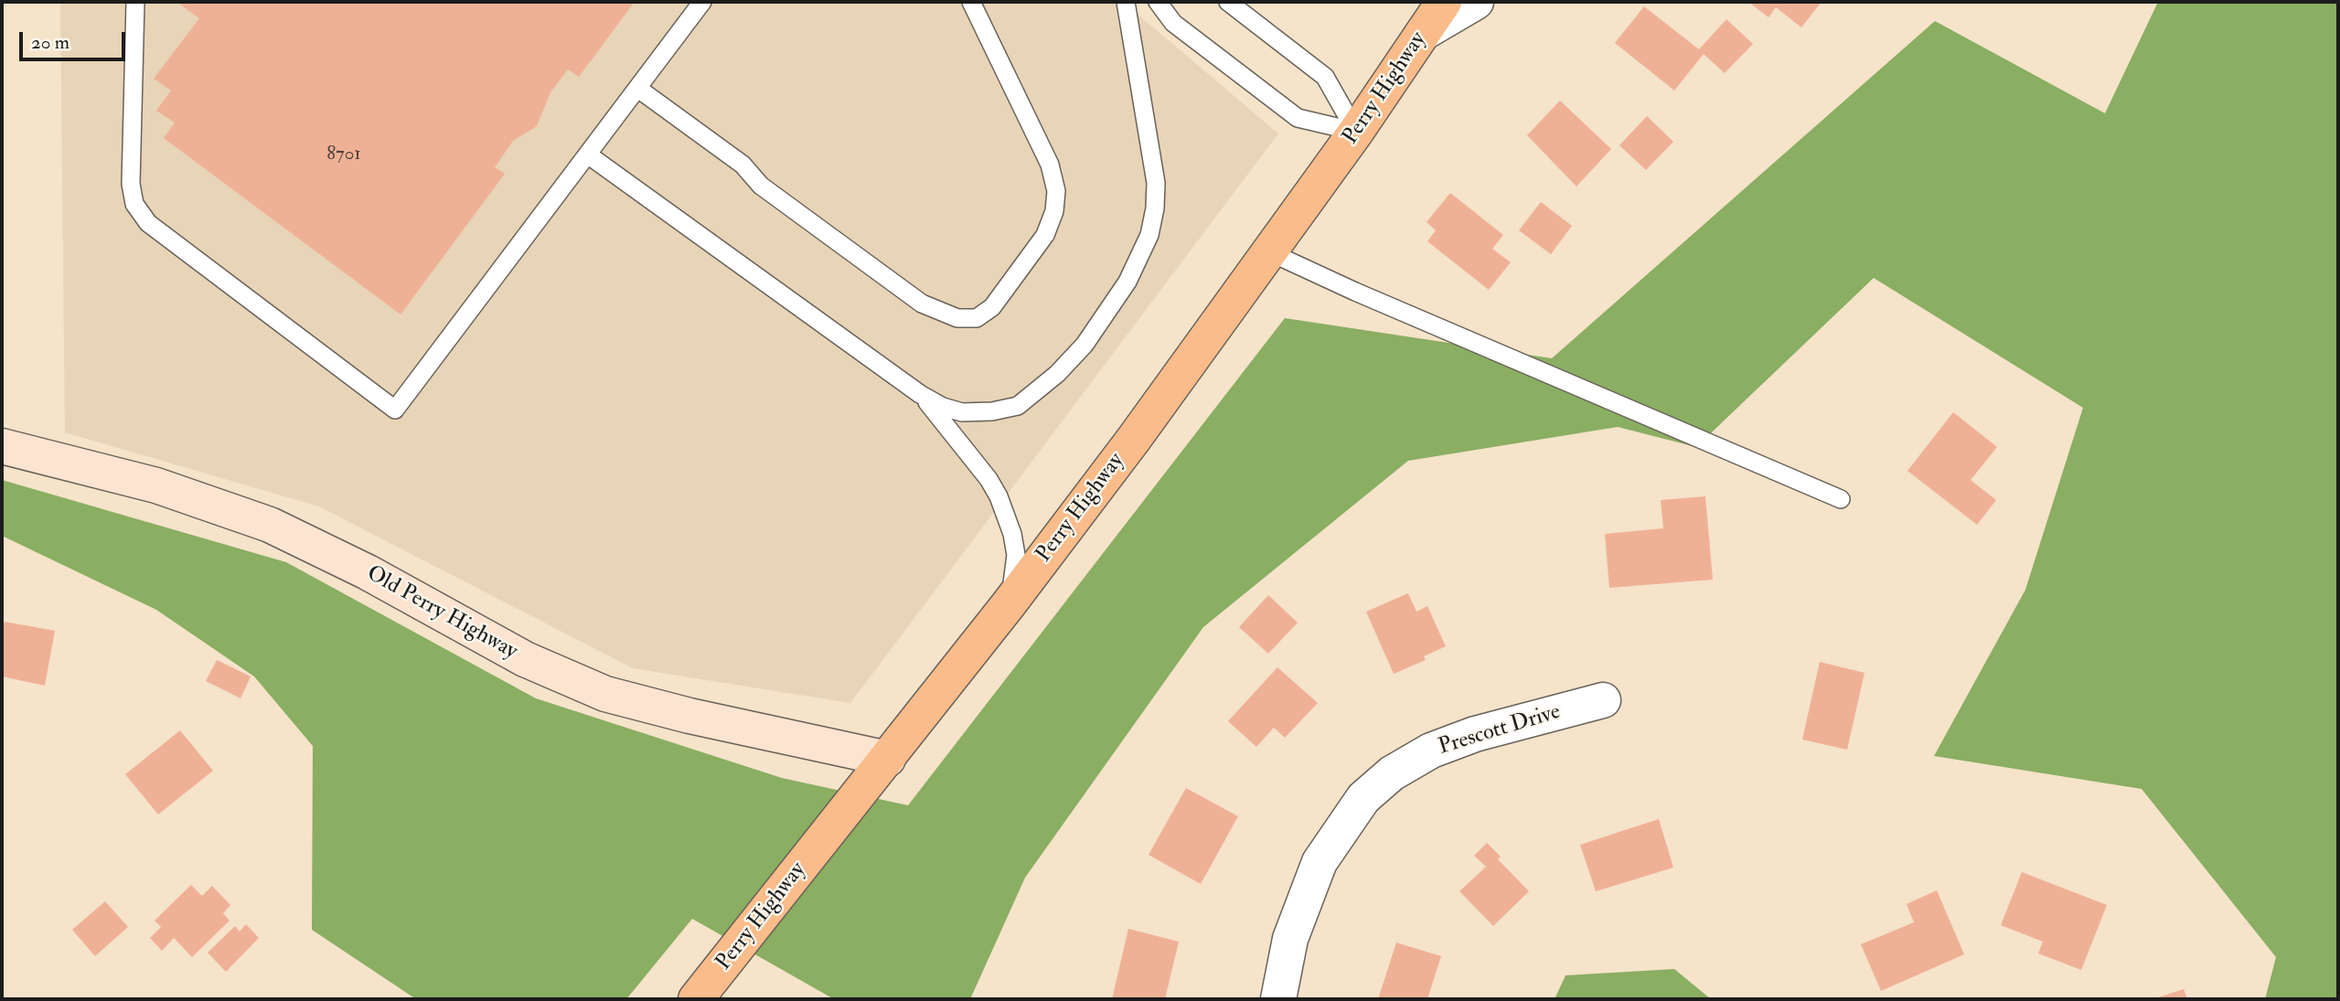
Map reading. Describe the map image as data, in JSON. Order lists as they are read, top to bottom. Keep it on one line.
{"streets":{"main road":["Perry Highway"],"street":["Old Perry Highway","Prescott Drive"]},"crossings":[["Perry Highway","Old Perry Highway"]],"house_numbers":["8701"],"scale_bar":"20 m"}
